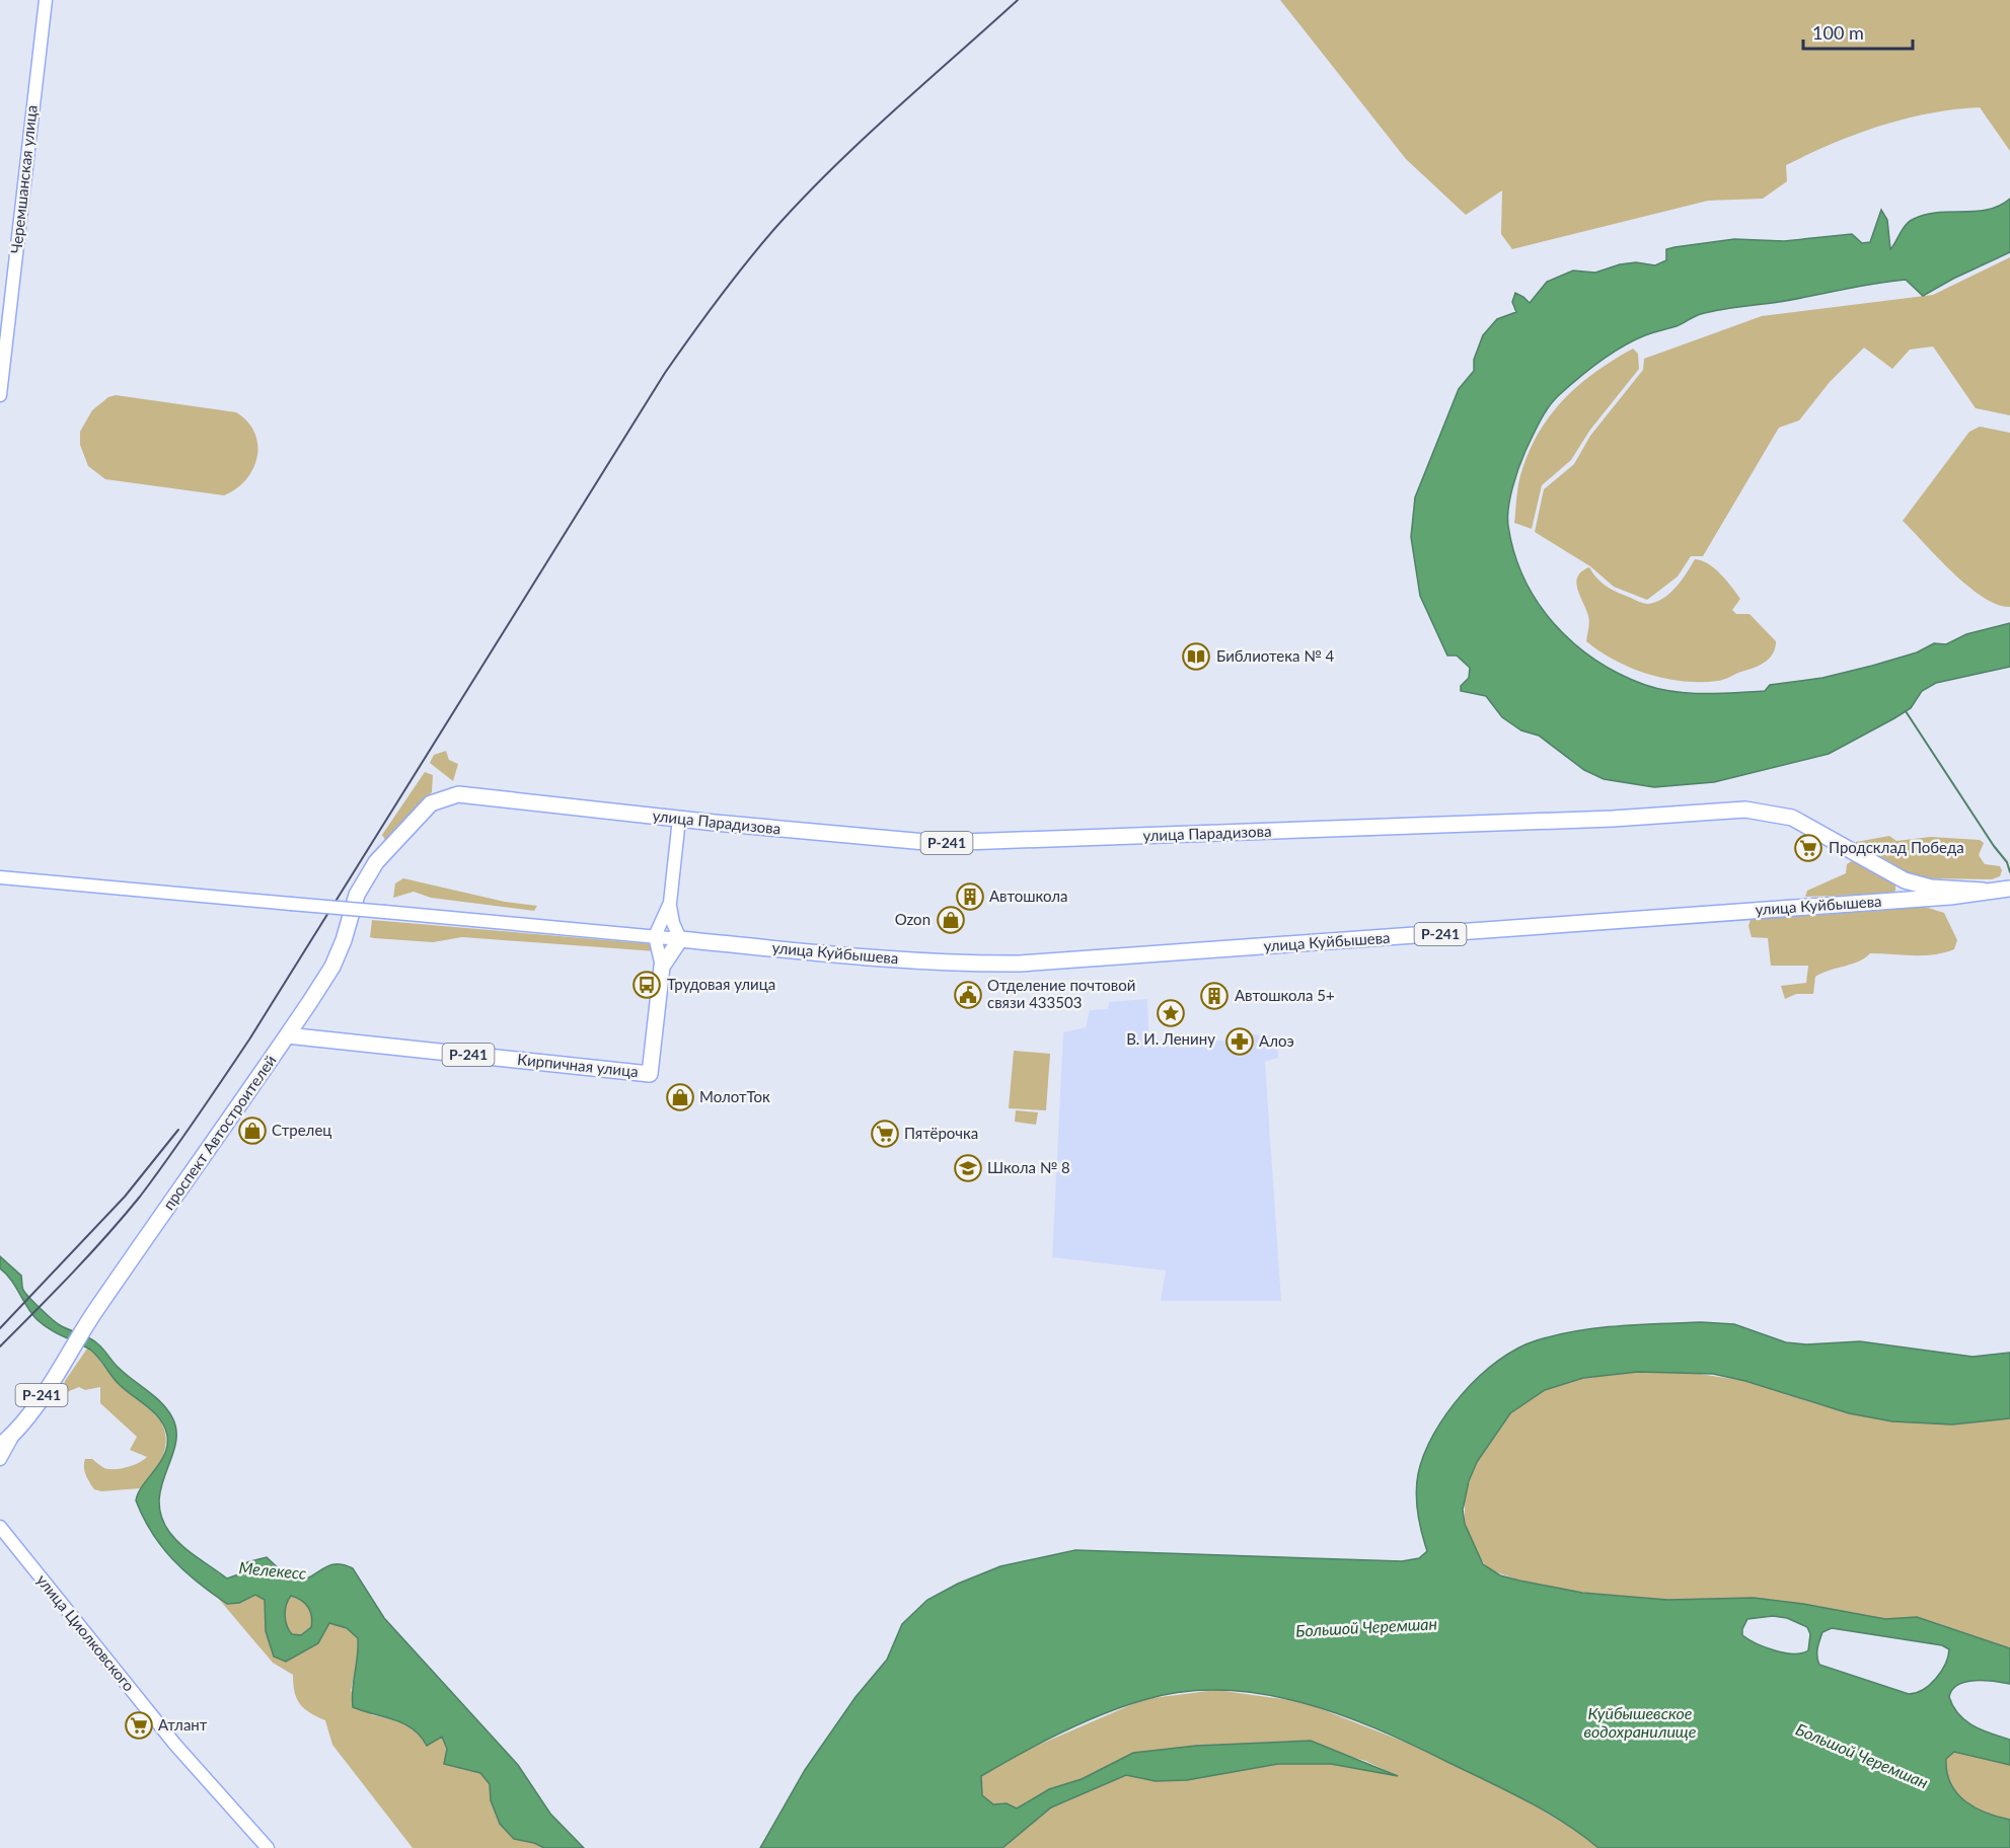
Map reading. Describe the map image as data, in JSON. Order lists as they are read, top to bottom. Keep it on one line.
{"streets":{"highway":["улица Парадизова","Р-241","улица Куйбышева","Кирпичная улица","проспект Автостроителей"],"main road":["Черемшанская улица","улица Циолковского"]},"crossings":[["улица Парадизова","улица Куйбышева"],["улица Парадизова","проспект Автостроителей"],["Р-241","улица Куйбышева"],["Р-241","Кирпичная улица"],["Кирпичная улица","проспект Автостроителей"]],"water":["Мелекесс","Большой Черемшан","Куйбышевское водохранилище"],"places":{"library":["Библиотека № 4"],"supermarket":["Продсклад Победа","Пятёрочка","Атлант"],"building":["Автошкола","Автошкола 5+"],"shop":["Ozon","МолотТок","Стрелец"],"bus stop":["Трудовая улица"],"public building":["Отделение почтовой связи 433503"],"place":["В. И. Ленину"],"pharmacy":["Алоэ"],"school or university":["Школа № 8"]},"scale_bar":"100 m"}
